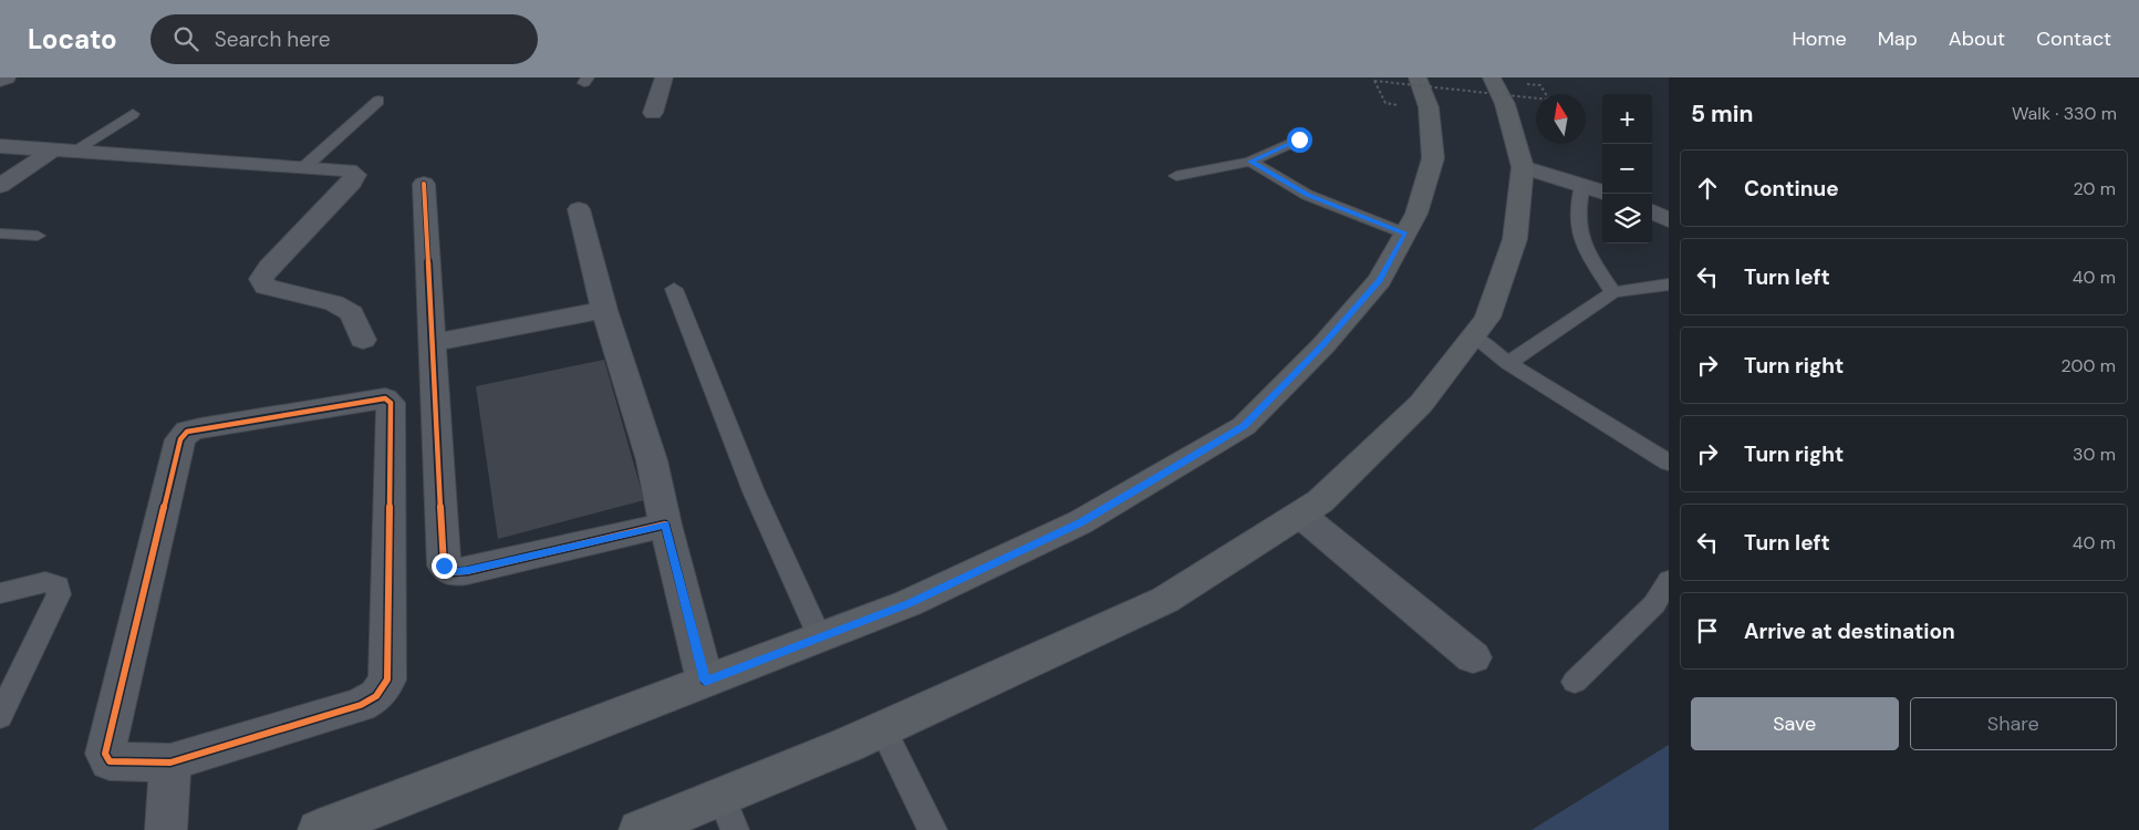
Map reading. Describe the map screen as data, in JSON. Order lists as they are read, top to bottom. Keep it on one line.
{"north":"top","page":{"header":"Locato","search":"Search here","nav":["Home","Map","About","Contact"],"heading":["5 min","Walk · 330 m"],"map_buttons":["+","−"],"list":[["Continue","20 m"],["Turn left","40 m"],["Turn right","200 m"],["Turn right","30 m"],["Turn left","40 m"],"Arrive at destination"],"buttons":["Save","Share"]}}
